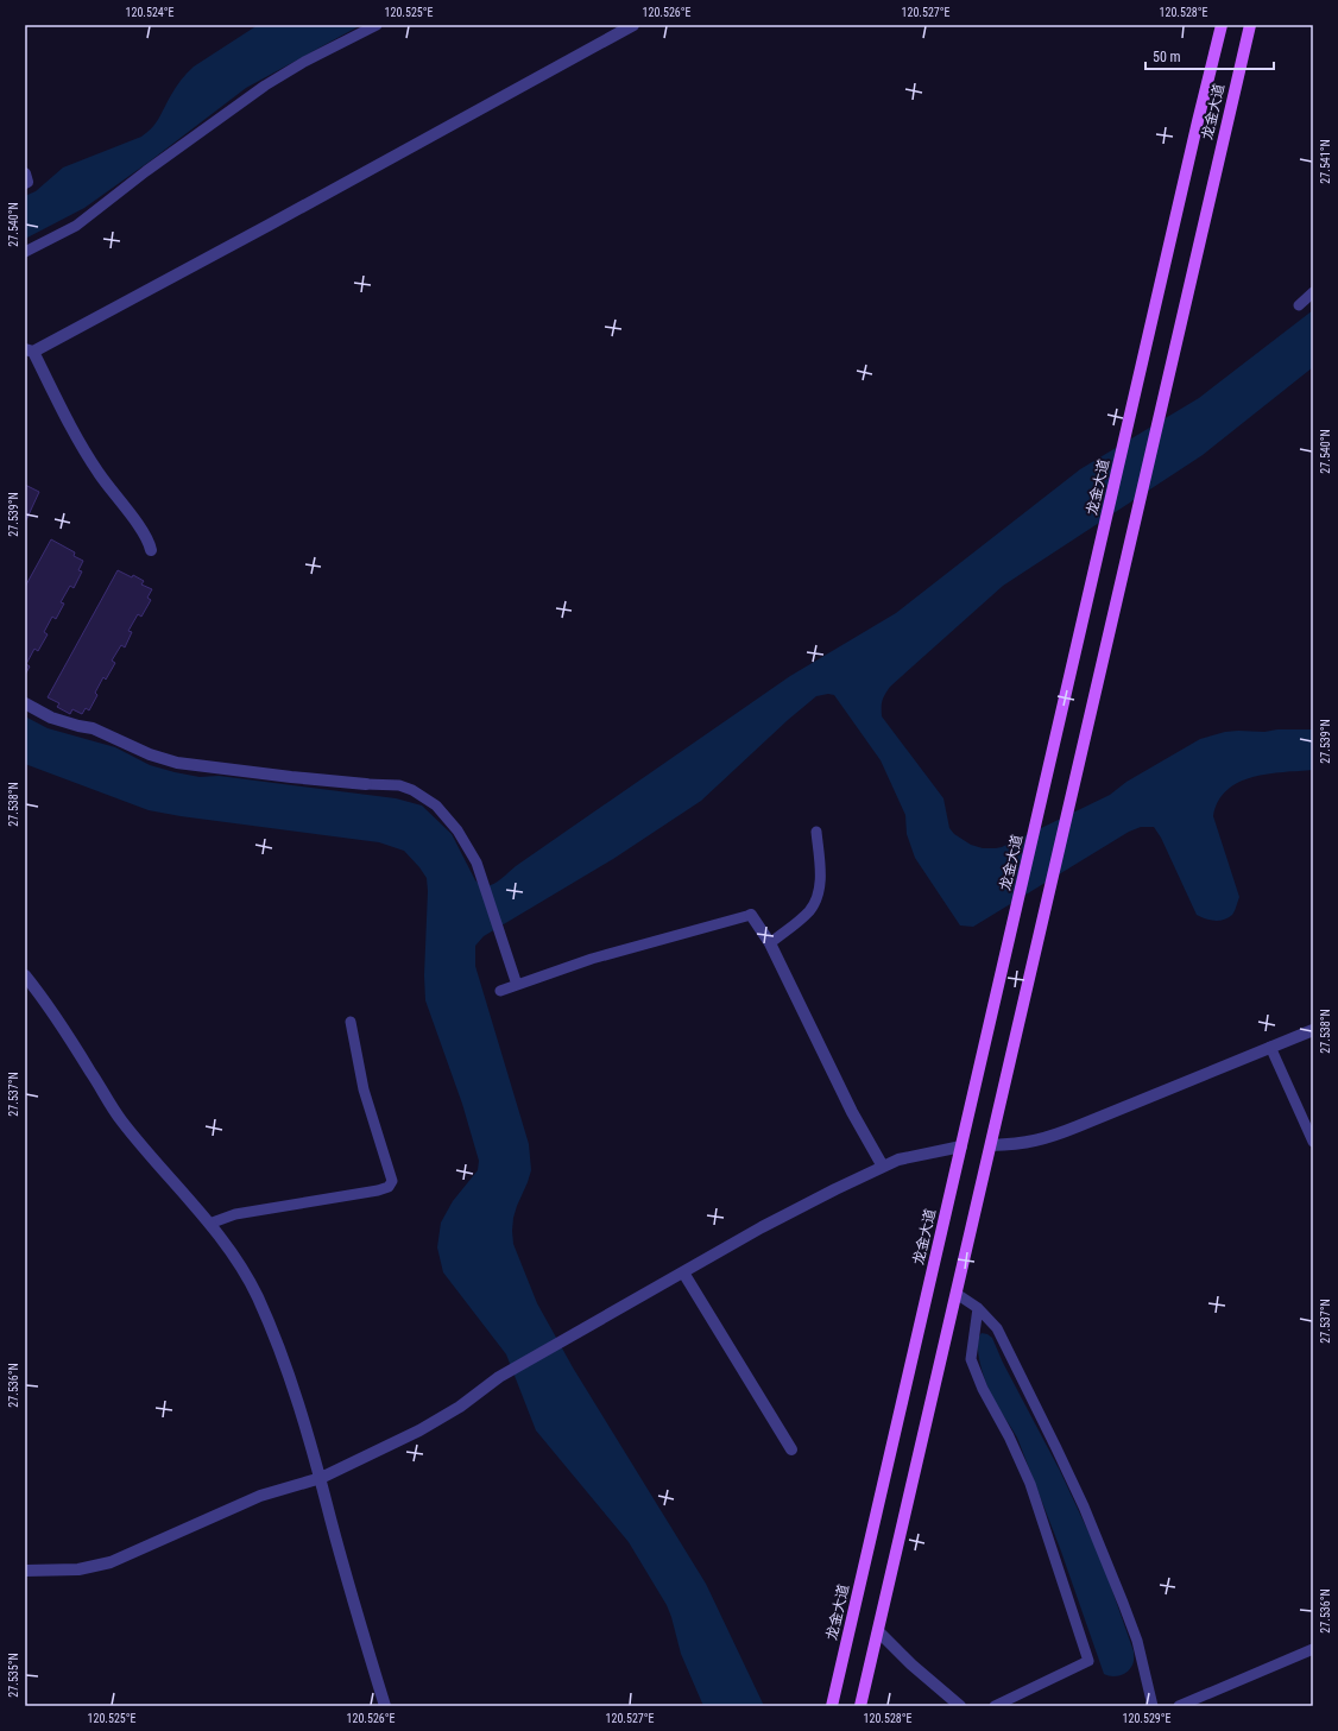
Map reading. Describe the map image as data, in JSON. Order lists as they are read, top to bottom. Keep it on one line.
{"streets":{"main road":["龙金大道"]},"scale_bar":"50 m","coordinates":["120.524°E","120.525°E","120.526°E","120.527°E","120.528°E","27.541°N","27.540°N","27.539°N","27.538°N","27.537°N","27.536°N","27.535°N","120.529°E"]}
